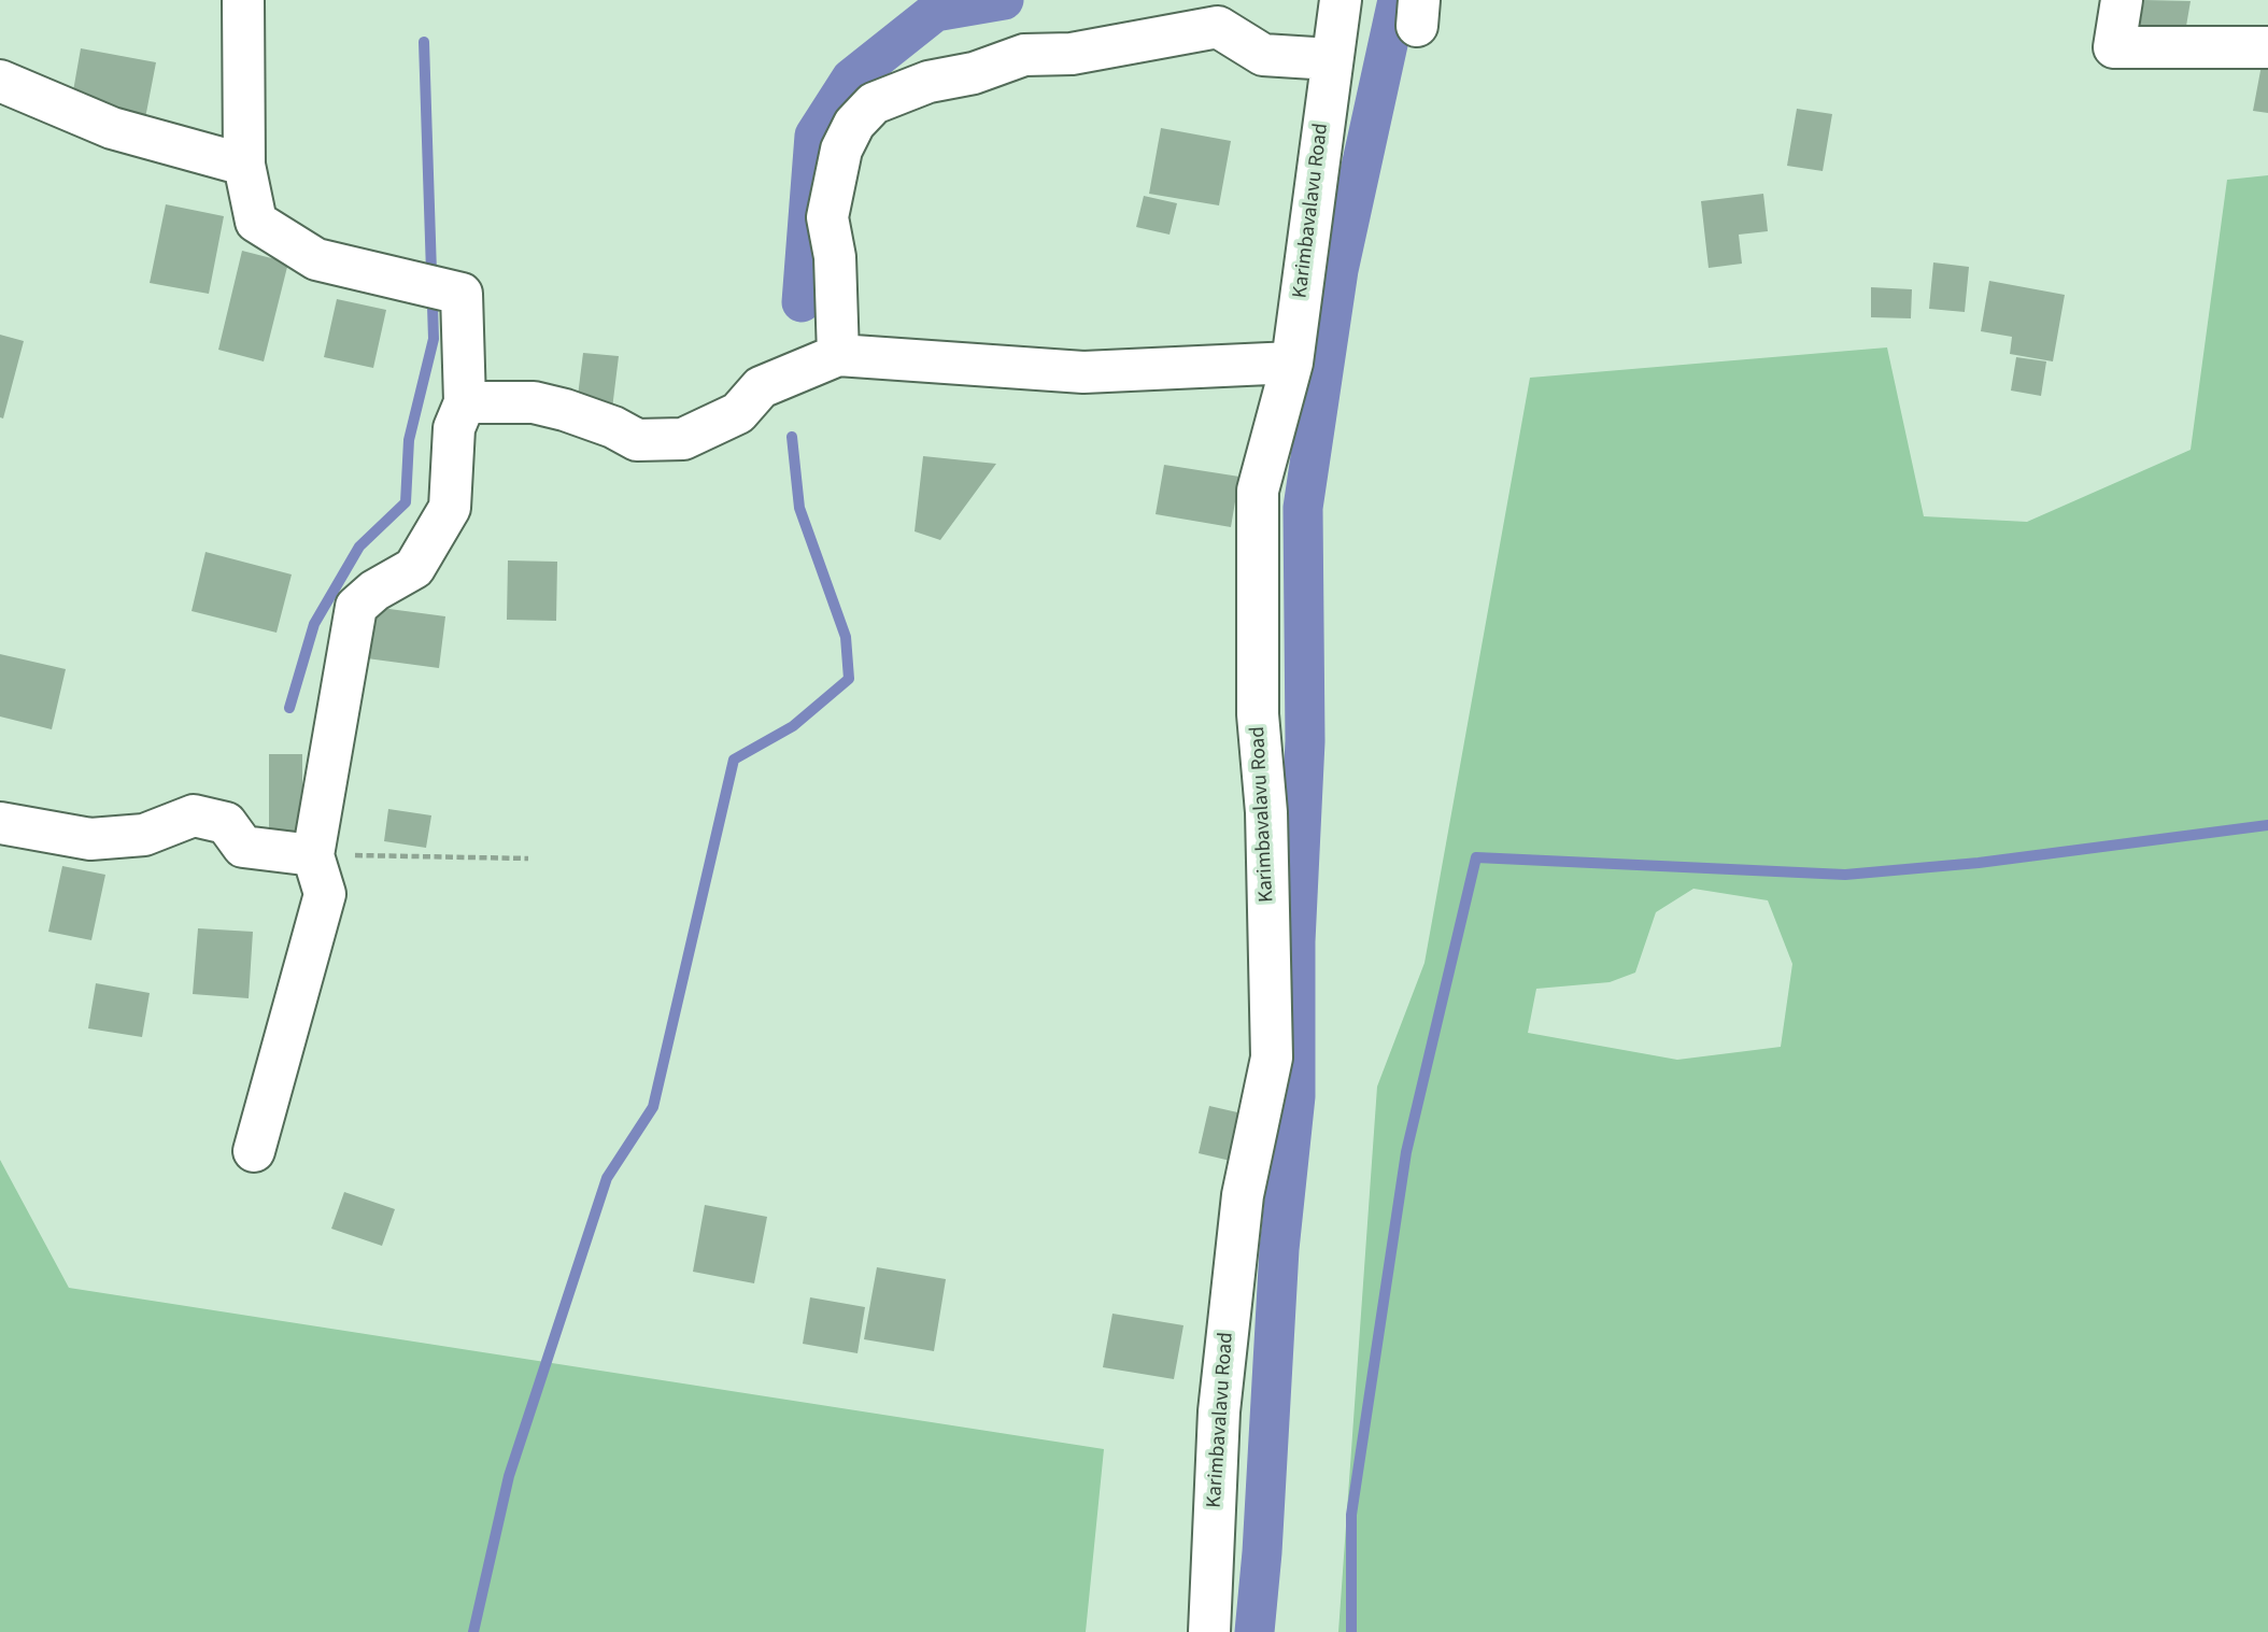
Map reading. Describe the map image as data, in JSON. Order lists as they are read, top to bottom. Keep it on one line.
{"streets":{"street":["Karimbavalavu Road"]}}
